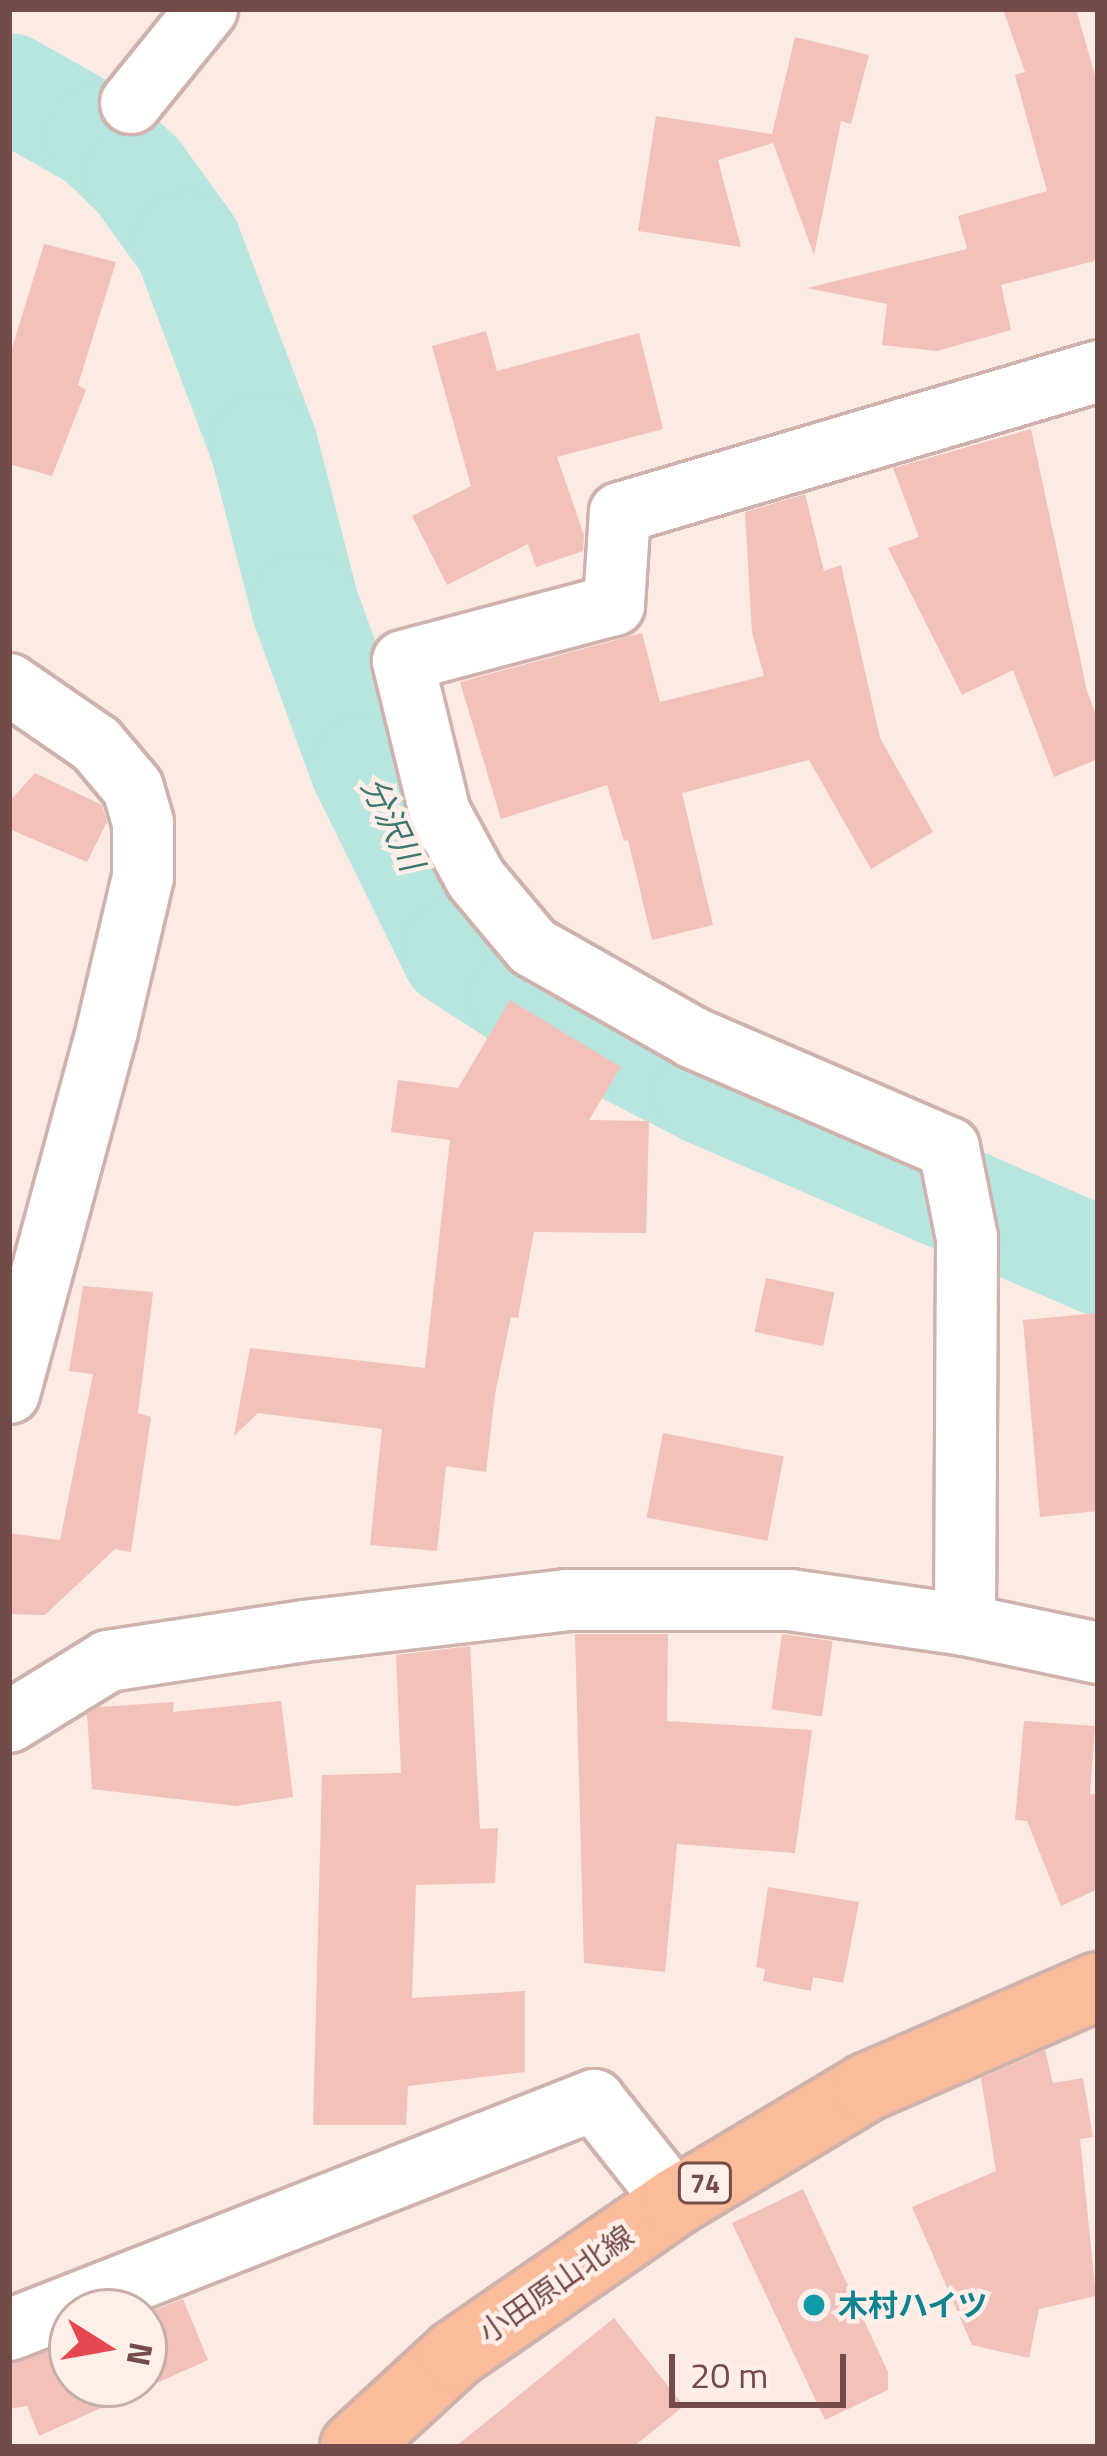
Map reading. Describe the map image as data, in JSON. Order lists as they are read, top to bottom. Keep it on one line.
{"streets":{"main road":["74","小田原山北線"]},"water":["分沢川"],"places":["木村ハイツ"],"scale_bar":"20 m","north":"right"}
